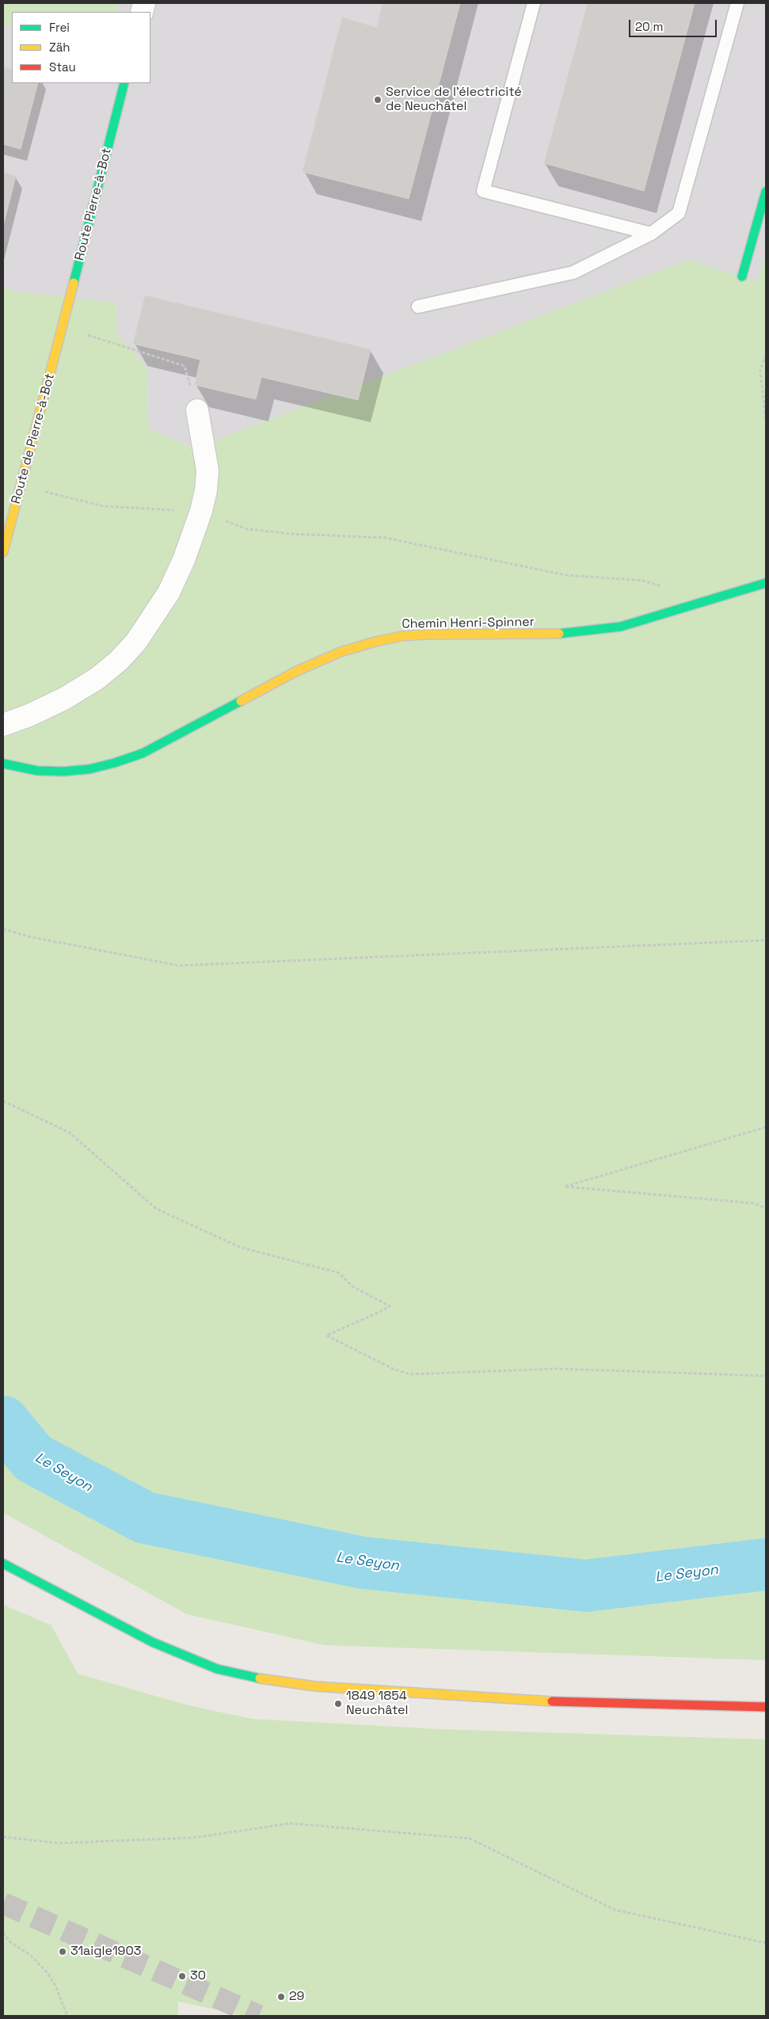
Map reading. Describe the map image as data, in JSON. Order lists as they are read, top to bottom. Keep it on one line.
{"streets":{"main road":["Route Pierre-à-Bot","Route de Pierre-à-Bot","Chemin Henri-Spinner"]},"crossings":[["Route Pierre-à-Bot","Route de Pierre-à-Bot"]],"water":["Le Seyon"],"places":["Service de l'électricité de Neuchâtel","1849 1854 Neuchâtel","31aigle1903","30","29"],"legend":["Frei","Zäh","Stau"],"scale_bar":"20 m"}
